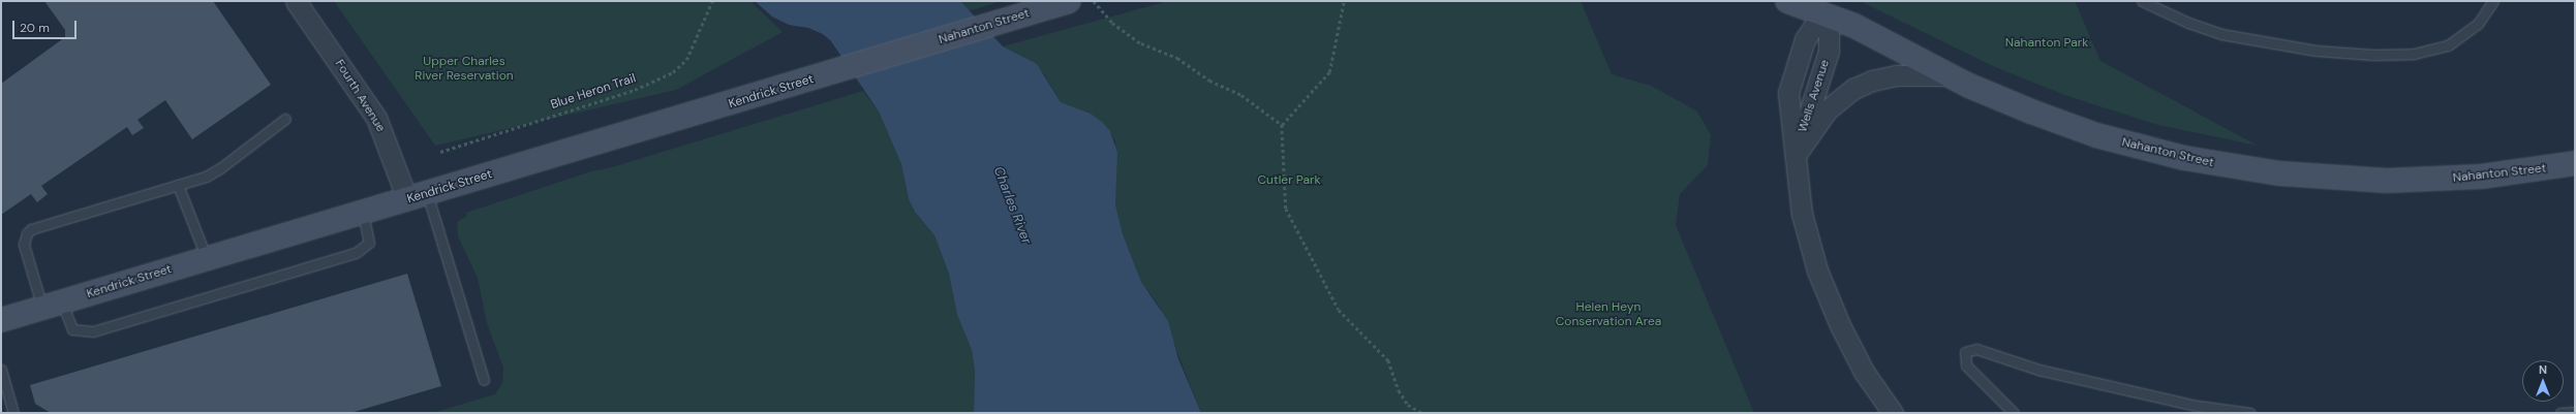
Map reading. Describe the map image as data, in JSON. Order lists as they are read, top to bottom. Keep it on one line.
{"streets":{"main road":["Nahanton Street","Kendrick Street"],"street":["Fourth Avenue","Wells Avenue"],"path":["Blue Heron Trail"]},"crossings":[["Nahanton Street","Kendrick Street"],["Nahanton Street","Wells Avenue"],["Kendrick Street","Fourth Avenue"]],"water":["Charles River"],"parks":["Nahanton Park","Upper Charles River Reservation","Cutler Park","Helen Heyn Conservation Area"],"scale_bar":"20 m","north":"top"}
